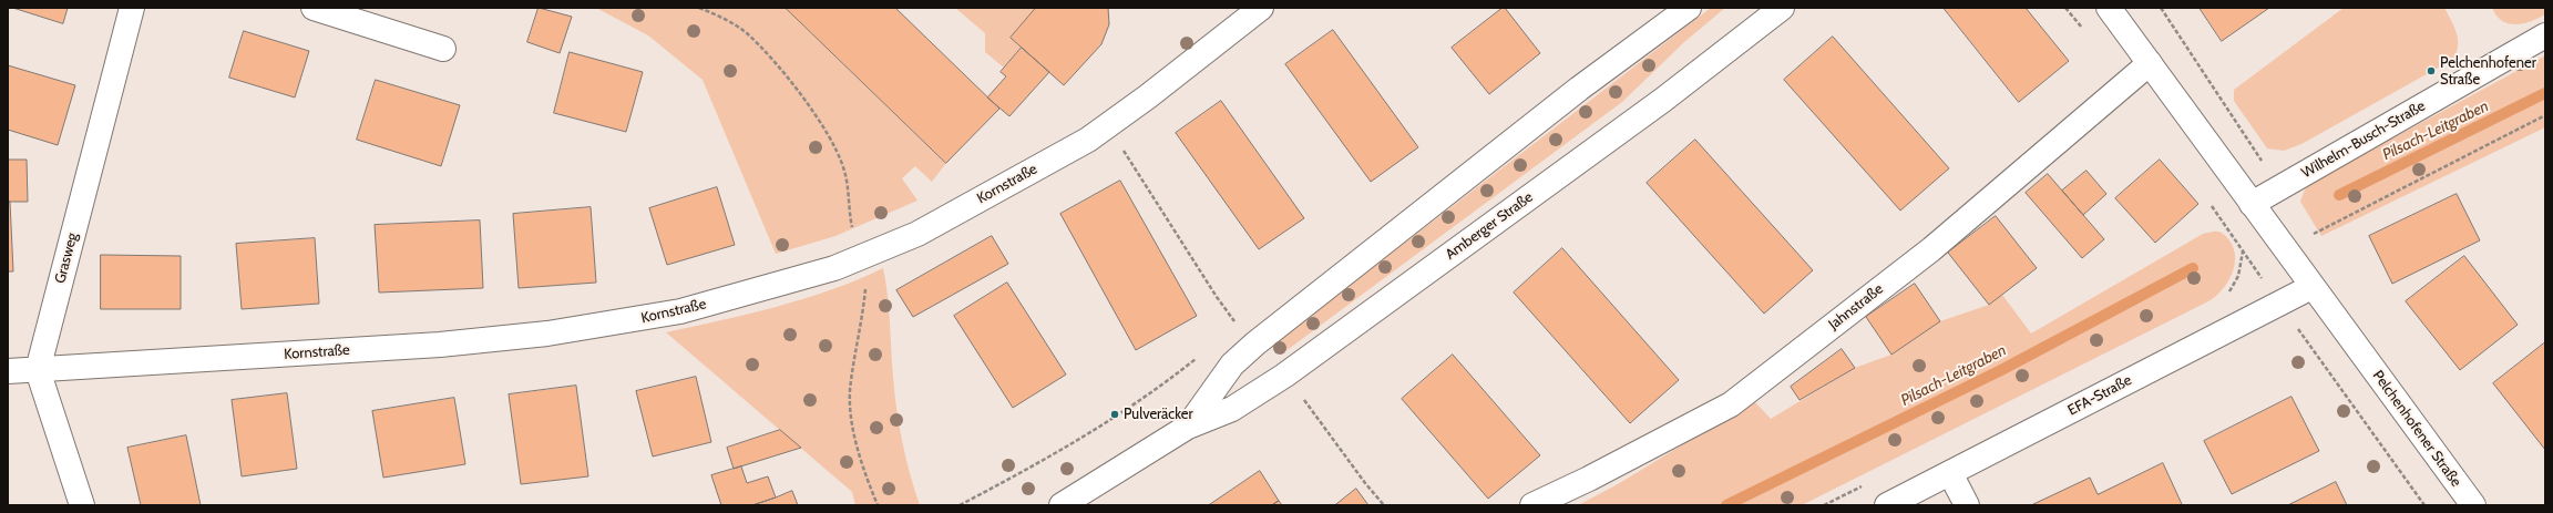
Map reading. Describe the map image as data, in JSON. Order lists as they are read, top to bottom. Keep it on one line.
{"streets":{"street":["Wilhelm-Busch-Straße","Kornstraße","Amberger Straße","Grasweg","Jahnstraße","EFA-Straße","Pelchenhofener Straße"]},"crossings":[["Wilhelm-Busch-Straße","Pelchenhofener Straße"],["Kornstraße","Grasweg"],["Jahnstraße","Pelchenhofener Straße"],["EFA-Straße","Pelchenhofener Straße"]],"water":["Pilsach-Leitgraben"],"places":["Pelchenhofener Straße","Pulveräcker"]}
